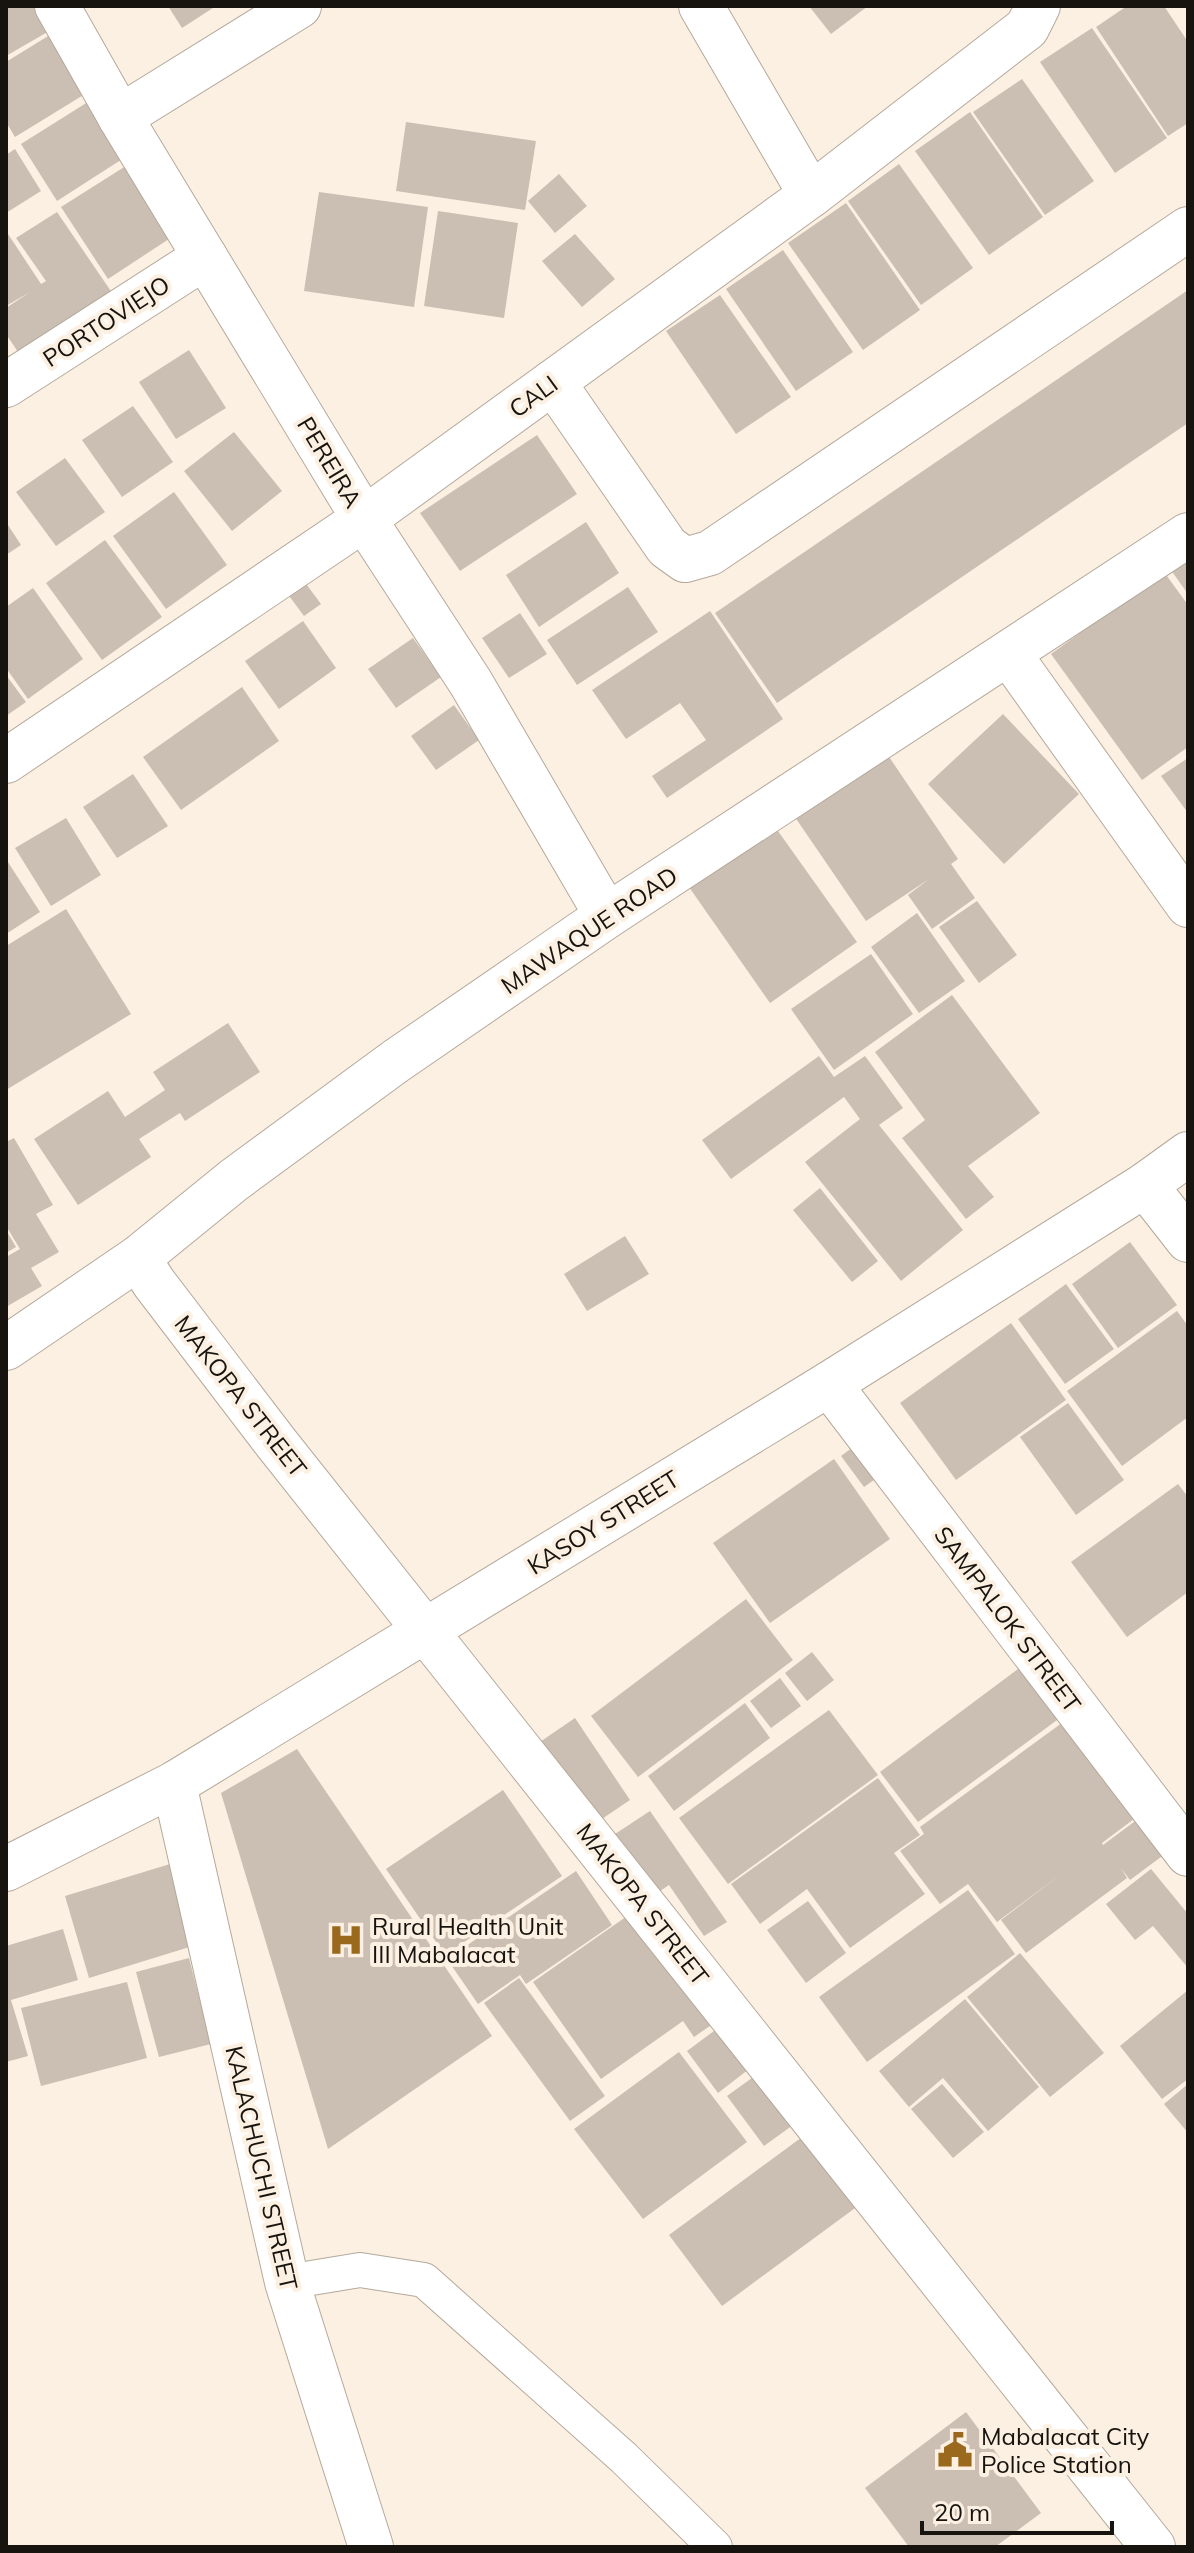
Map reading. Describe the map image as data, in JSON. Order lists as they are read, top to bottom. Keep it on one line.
{"streets":{"street":["PORTOVIEJO","CALI","PEREIRA","MAWAQUE ROAD","MAKOPA STREET","KASOY STREET","SAMPALOK STREET","KALACHUCHI STREET"]},"crossings":[["PORTOVIEJO","PEREIRA"],["CALI","PEREIRA"],["PEREIRA","MAWAQUE ROAD"],["MAWAQUE ROAD","MAKOPA STREET"],["MAKOPA STREET","KASOY STREET"],["KASOY STREET","SAMPALOK STREET"],["KASOY STREET","KALACHUCHI STREET"]],"places":{"hospital":["Rural Health Unit III Mabalacat"],"public building":["Mabalacat City Police Station"]},"scale_bar":"20 m"}
